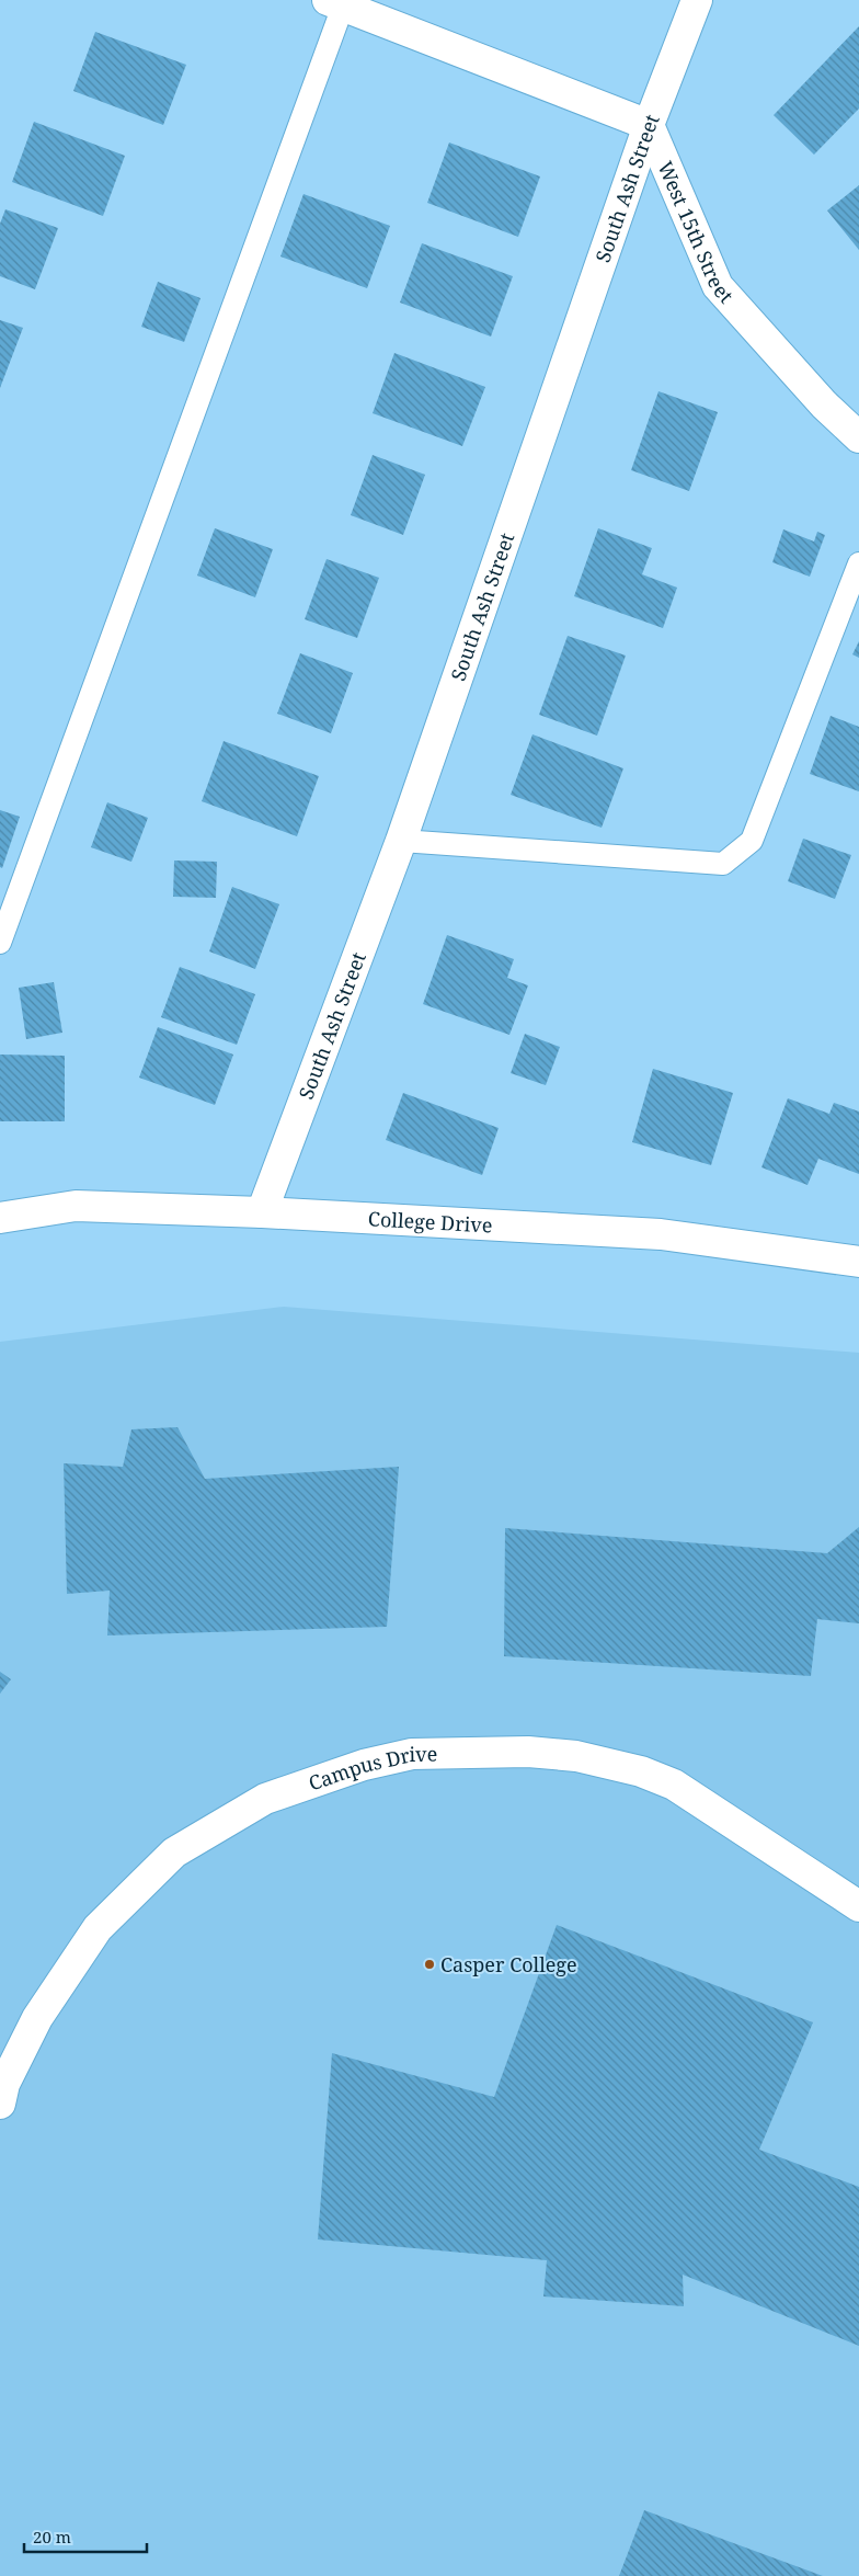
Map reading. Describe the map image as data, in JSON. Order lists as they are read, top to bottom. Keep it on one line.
{"streets":{"street":["South Ash Street","West 15th Street","College Drive","Campus Drive"]},"crossings":[["South Ash Street","West 15th Street"],["South Ash Street","College Drive"]],"places":["Casper College"],"scale_bar":"20 m"}
